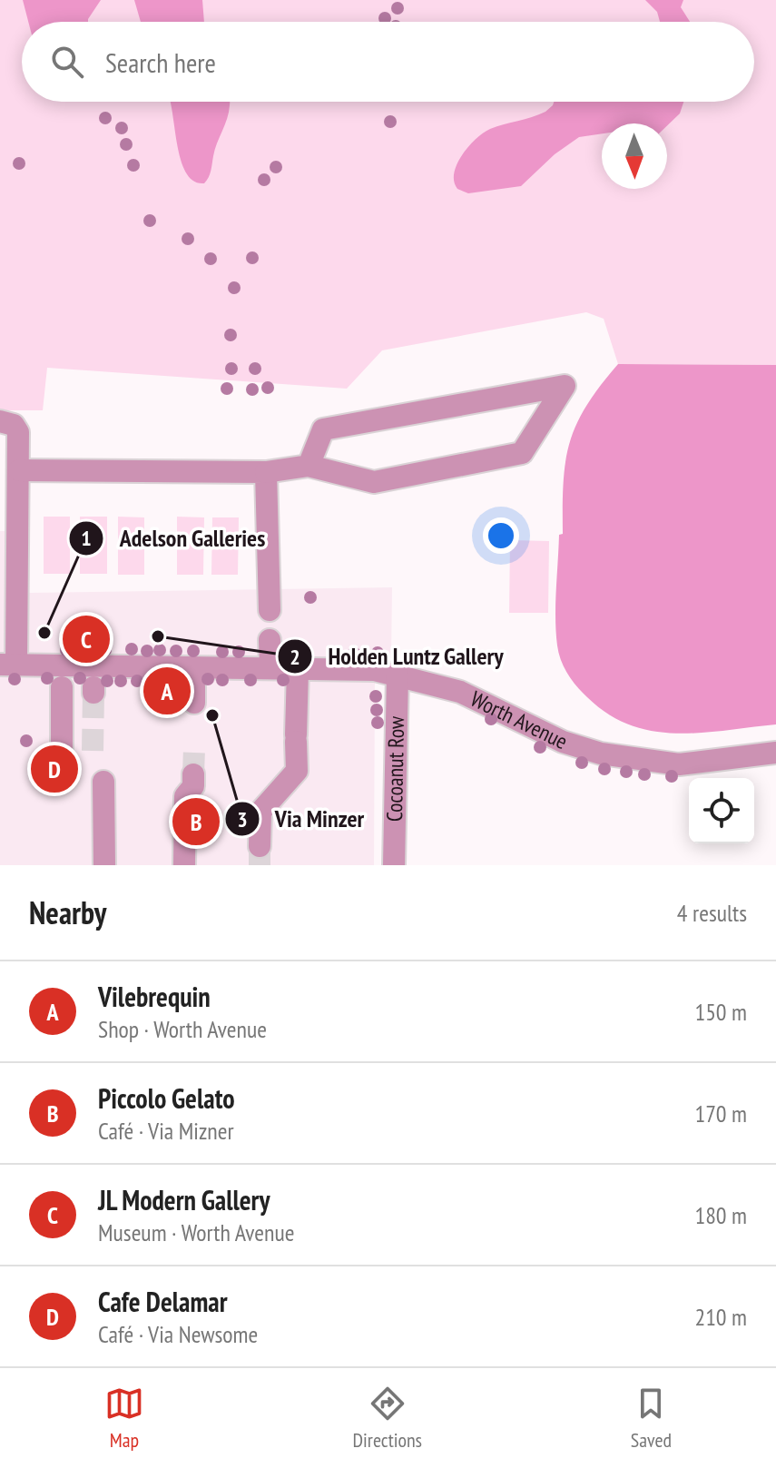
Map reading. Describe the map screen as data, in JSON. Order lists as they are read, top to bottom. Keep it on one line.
{"streets":{"street":["Worth Avenue","Cocoanut Row"]},"crossings":[["Worth Avenue","Cocoanut Row"]],"places":["Adelson Galleries","Holden Luntz Gallery","Via Minzer"],"north":"bottom","page":{"search":"Search here","pins":["C","A","D","B"],"heading":["Nearby","4 results"],"list":[{"mark":"A","name":"Vilebrequin","note":"Shop · Worth Avenue","value":"150 m"},{"mark":"B","name":"Piccolo Gelato","note":"Café · Via Mizner","value":"170 m"},{"mark":"C","name":"JL Modern Gallery","note":"Museum · Worth Avenue","value":"180 m"},{"mark":"D","name":"Cafe Delamar","note":"Café · Via Newsome","value":"210 m"}],"nav":["Map","Directions","Saved"]}}
